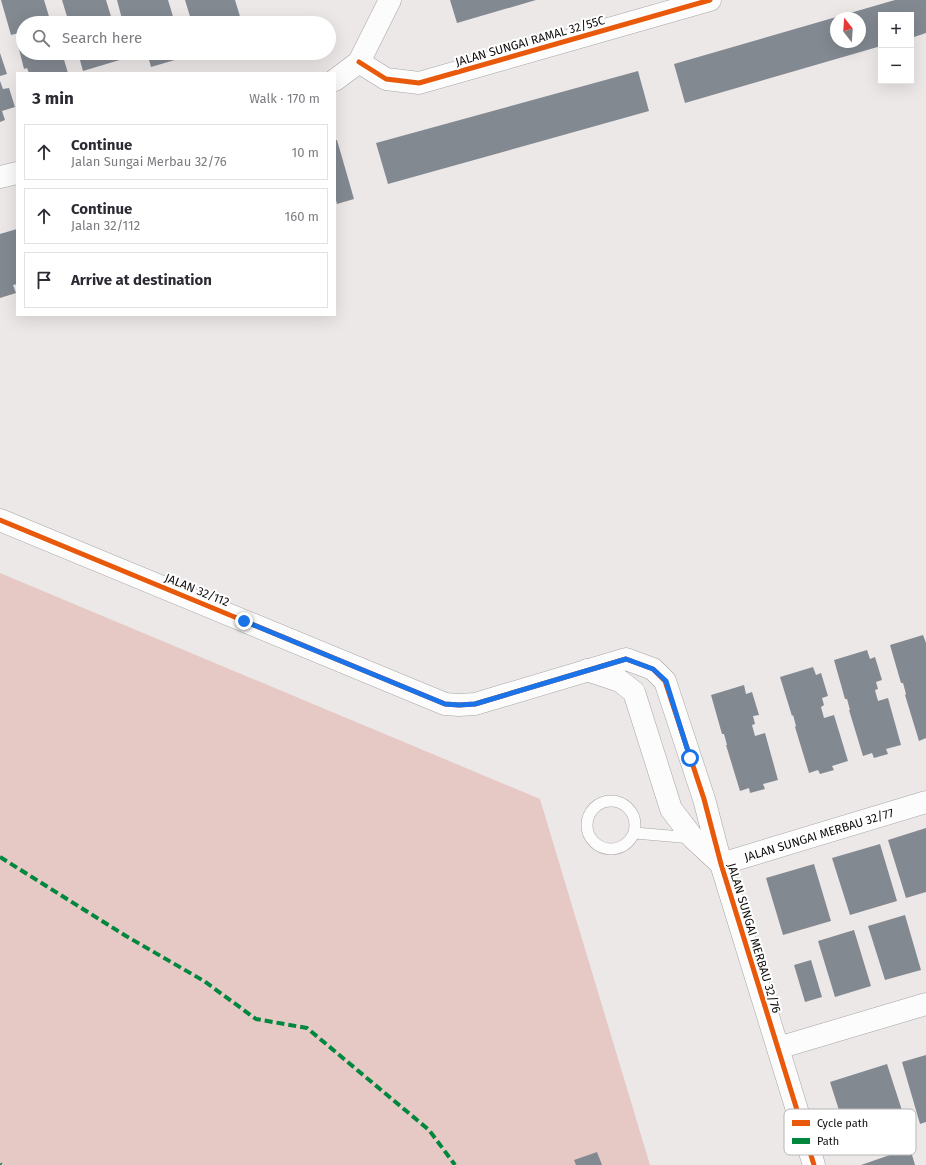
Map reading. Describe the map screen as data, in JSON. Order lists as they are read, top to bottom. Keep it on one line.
{"streets":{"street":["JALAN SUNGAI RAMAL 32/55C","JALAN 32/112","JALAN SUNGAI MERBAU 32/77","JALAN SUNGAI MERBAU 32/76"]},"crossings":[["JALAN 32/112","JALAN SUNGAI MERBAU 32/76"],["JALAN SUNGAI MERBAU 32/77","JALAN SUNGAI MERBAU 32/76"]],"legend":["Cycle path","Path"],"north":"top","page":{"map_buttons":["+","−"],"search":"Search here","heading":["3 min","Walk · 170 m"],"list":[["Continue","Jalan Sungai Merbau 32/76","10 m"],["Continue","Jalan 32/112","160 m"],"Arrive at destination"]}}
